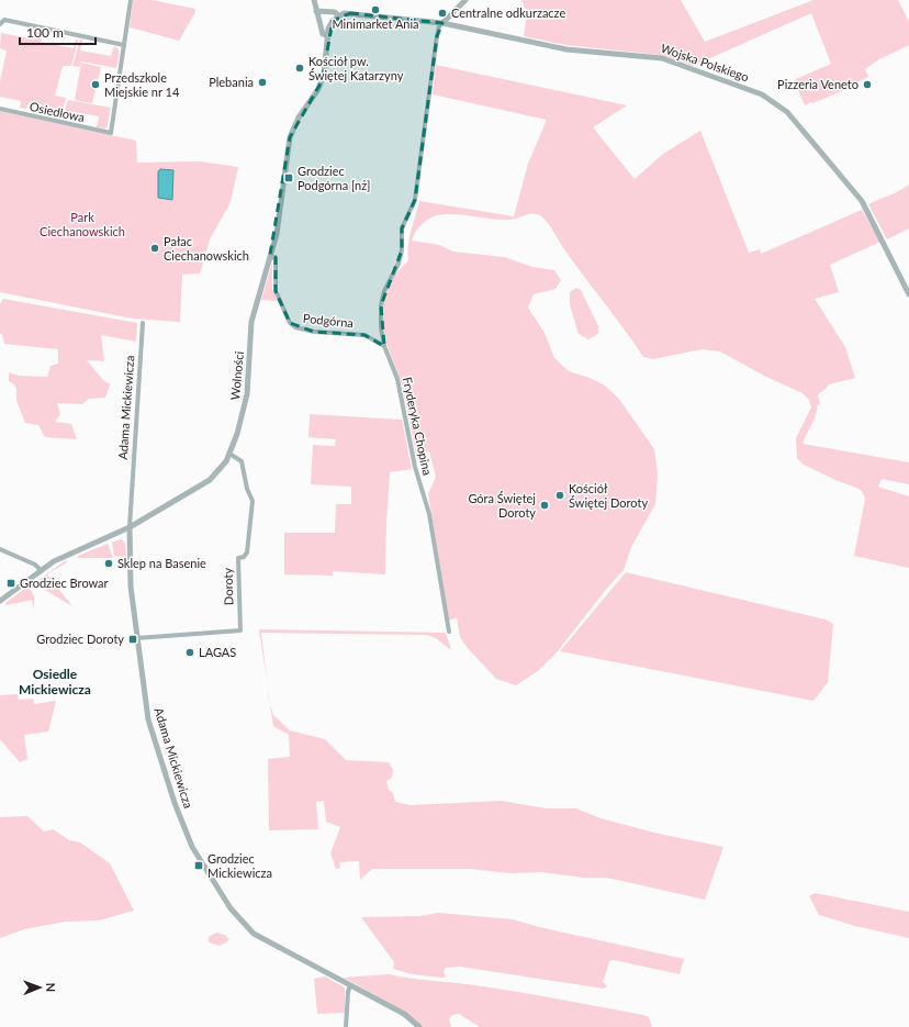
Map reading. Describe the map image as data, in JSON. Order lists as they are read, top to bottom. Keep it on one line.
{"streets":{"street":["Wojska Polskiego","Osiedlowa","Podgórna","Wolności","Adama Mickiewicza","Fryderyka Chopina","Doroty"]},"crossings":[["Wojska Polskiego","Wolności"],["Wojska Polskiego","Fryderyka Chopina"],["Podgórna","Wolności"],["Podgórna","Fryderyka Chopina"],["Wolności","Adama Mickiewicza"],["Wolności","Doroty"],["Adama Mickiewicza","Doroty"]],"districts":["Osiedle Mickiewicza"],"parks":["Park Ciechanowskich"],"places":{"other":["Minimarket Ania","Centralne odkurzacze","Kościół pw. Świętej Katarzyny","Plebania","Przedszkole Miejskie nr 14","Pizzeria Veneto","Pałac Ciechanowskich","Kościół Świętej Doroty","Góra Świętej Doroty","Sklep na Basenie","LAGAS"],"transit":["Grodziec Podgórna [nż]","Grodziec Browar","Grodziec Doroty","Grodziec Mickiewicza"]},"scale_bar":"100 m","north":"right"}
